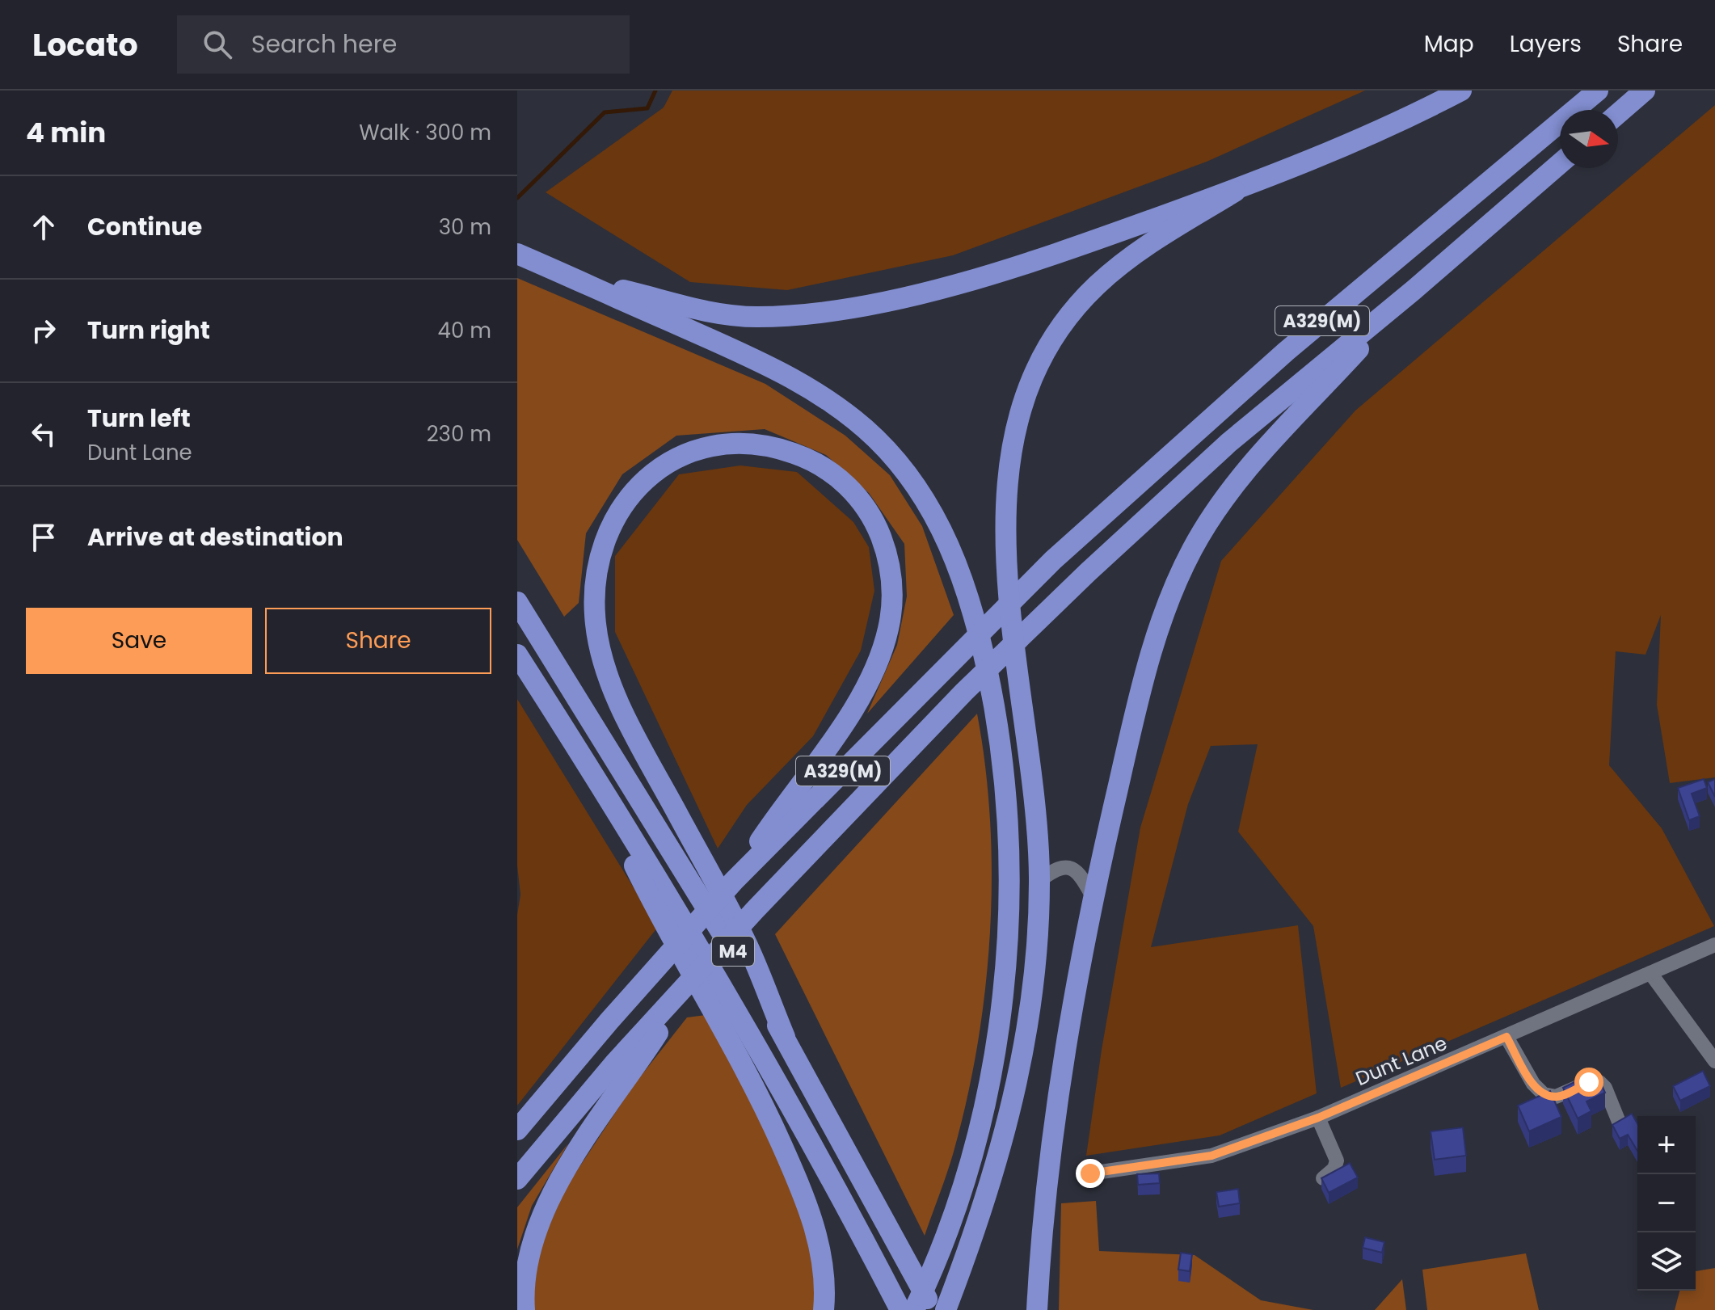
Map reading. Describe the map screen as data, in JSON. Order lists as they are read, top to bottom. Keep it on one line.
{"streets":{"highway":["A329(M)","M4"],"street":["Dunt Lane"]},"north":"right","page":{"header":"Locato","search":"Search here","nav":["Map","Layers","Share"],"heading":["4 min","Walk · 300 m"],"list":[["Continue","30 m"],["Turn right","40 m"],["Turn left","Dunt Lane","230 m"],"Arrive at destination"],"buttons":["Save","Share"],"map_buttons":["+","−"]}}
